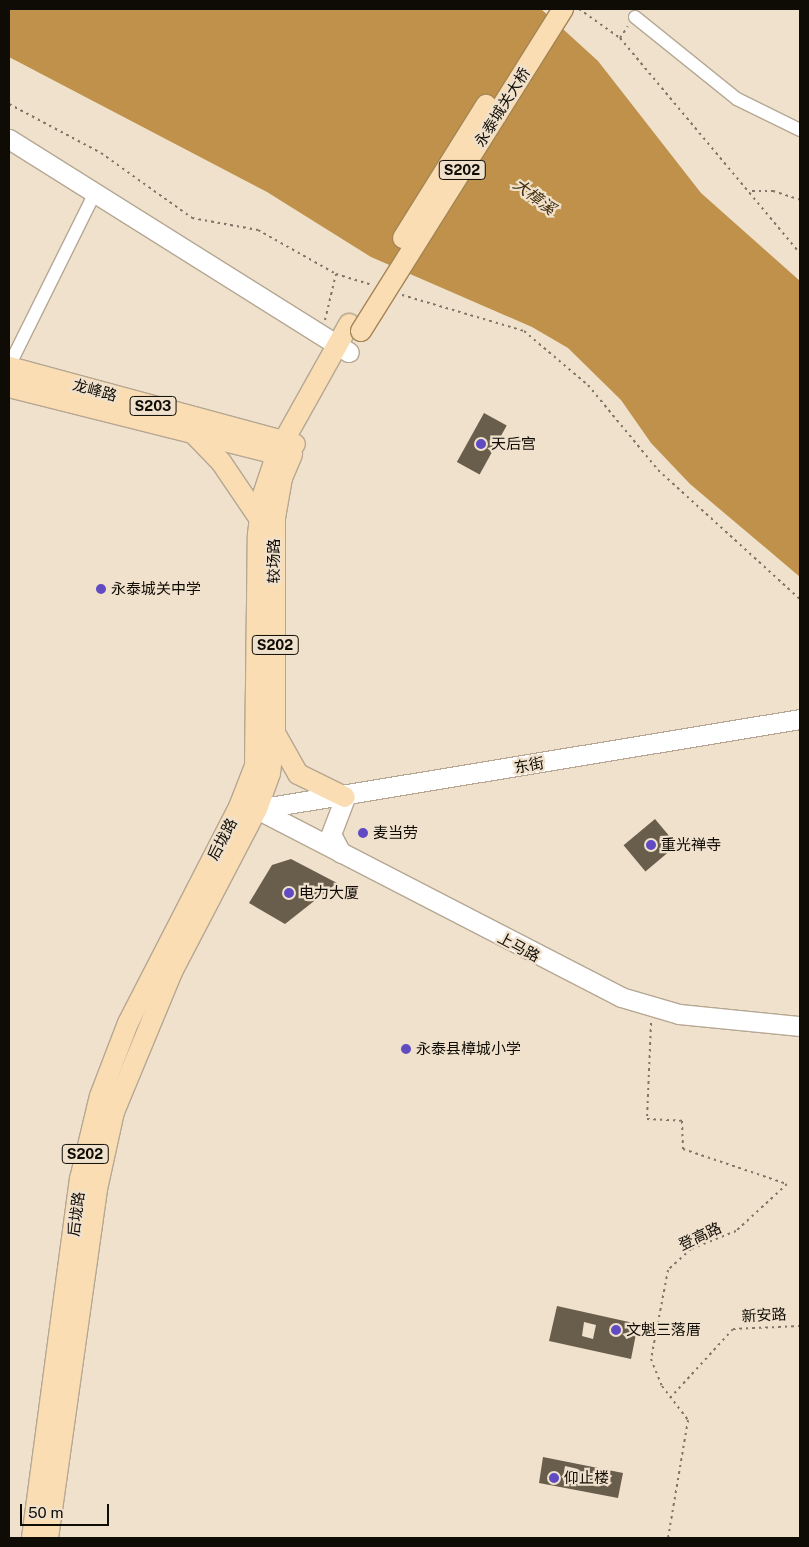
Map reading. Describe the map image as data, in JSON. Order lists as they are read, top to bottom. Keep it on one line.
{"streets":{"main road":["永泰城关大桥","S202","龙峰路","S203","较场路","后垅路"],"street":["东街","上马路"],"path":["登高路","新安路"]},"crossings":[["永泰城关大桥","较场路"],["龙峰路","较场路"],["较场路","东街"],["较场路","后垅路"],["较场路","上马路"],["东街","后垅路"],["东街","上马路"],["后垅路","上马路"],["上马路","登高路"],["登高路","新安路"]],"water":["大樟溪"],"places":["天后宫","永泰城关中学","麦当劳","重光禅寺","电力大厦","永泰县樟城小学","文魁三落厝","仰止楼"],"scale_bar":"50 m"}
